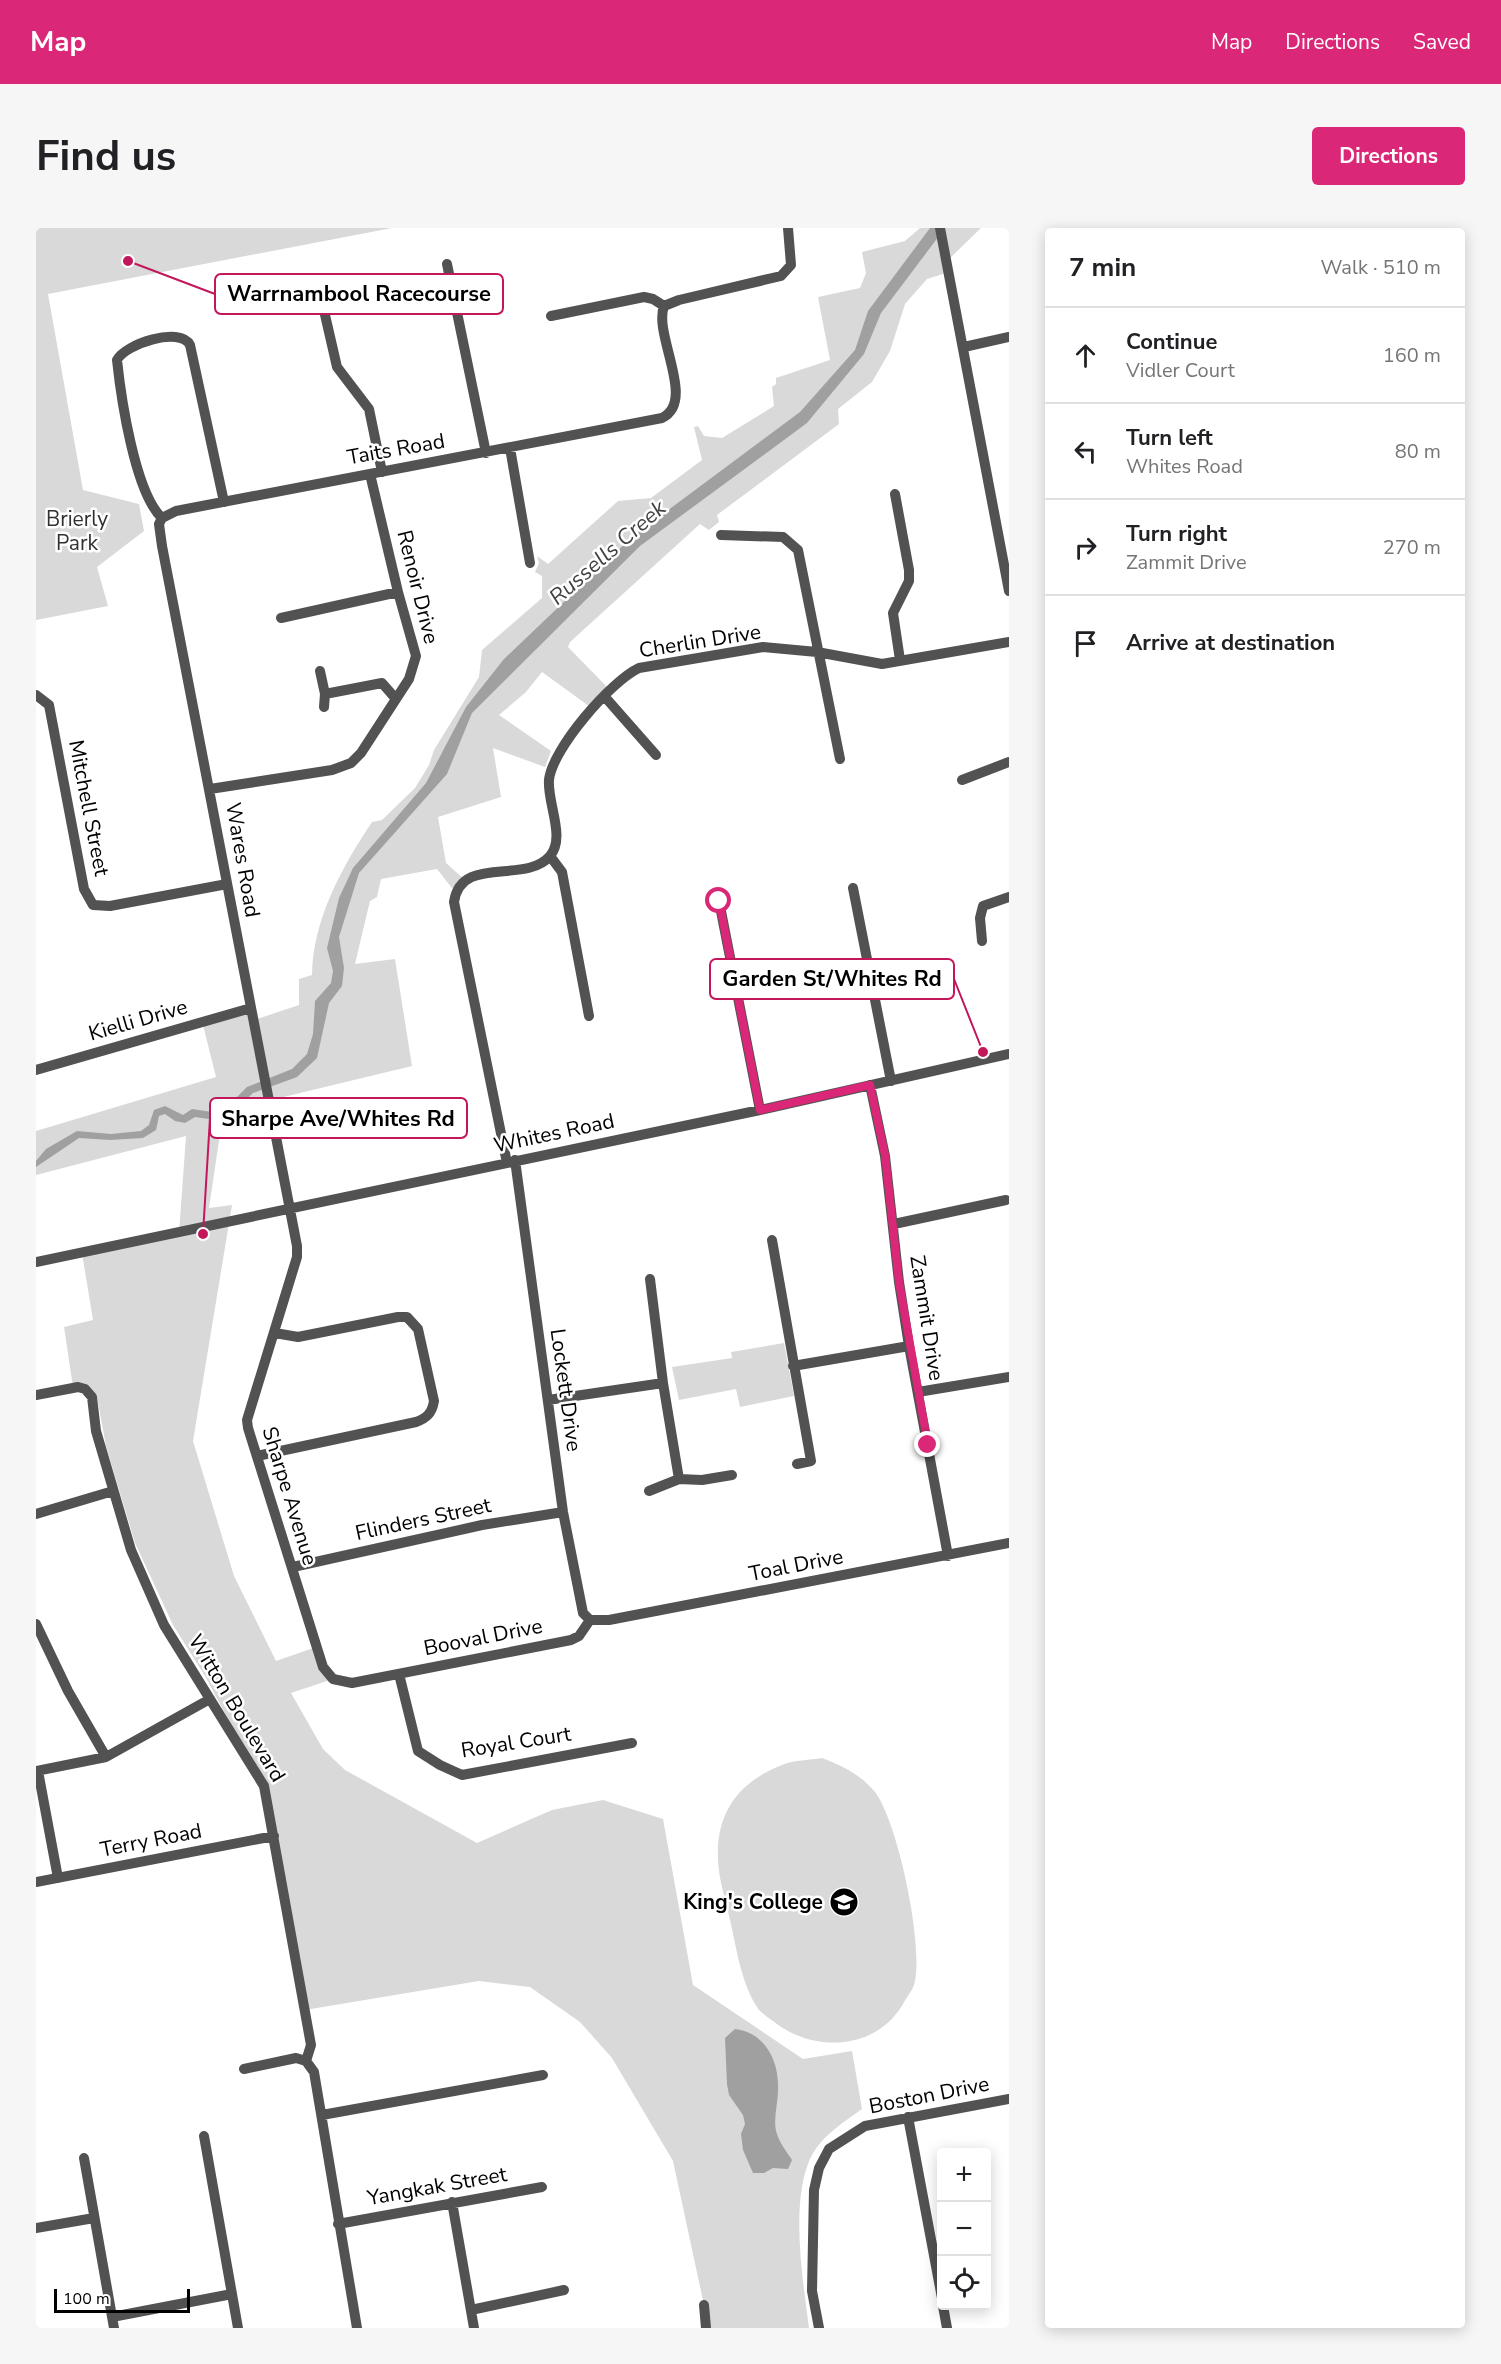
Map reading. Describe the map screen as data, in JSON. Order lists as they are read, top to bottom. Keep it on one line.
{"streets":{"street":["Taits Road","Renoir Drive","Cherlin Drive","Mitchell Street","Wares Road","Kielli Drive","Whites Road","Zammit Drive","Lockett Drive","Sharpe Avenue","Flinders Street","Toal Drive","Booval Drive","Witton Boulevard","Royal Court","Terry Road","Boston Drive","Yangkak Street"]},"crossings":[["Taits Road","Renoir Drive"],["Taits Road","Wares Road"],["Renoir Drive","Wares Road"],["Mitchell Street","Wares Road"],["Wares Road","Kielli Drive"],["Wares Road","Whites Road"],["Wares Road","Sharpe Avenue"],["Whites Road","Zammit Drive"],["Whites Road","Lockett Drive"],["Whites Road","Sharpe Avenue"],["Zammit Drive","Toal Drive"],["Lockett Drive","Flinders Street"],["Lockett Drive","Toal Drive"],["Lockett Drive","Booval Drive"],["Sharpe Avenue","Flinders Street"],["Sharpe Avenue","Booval Drive"],["Toal Drive","Booval Drive"],["Booval Drive","Royal Court"],["Witton Boulevard","Terry Road"],["Witton Boulevard","Yangkak Street"]],"water":["Russells Creek"],"parks":["Brierly Park"],"places":{"other":["Warrnambool Racecourse","Garden St/Whites Rd","Sharpe Ave/Whites Rd"],"school or university":["King's College"]},"scale_bar":"100 m","page":{"header":"Map","nav":["Map","Directions","Saved"],"buttons":"Directions","title":"Find us","heading":["7 min","Walk · 510 m"],"list":[["Continue","Vidler Court","160 m"],["Turn left","Whites Road","80 m"],["Turn right","Zammit Drive","270 m"],"Arrive at destination"],"map_buttons":["+","−"],"scale":"100 m"}}
